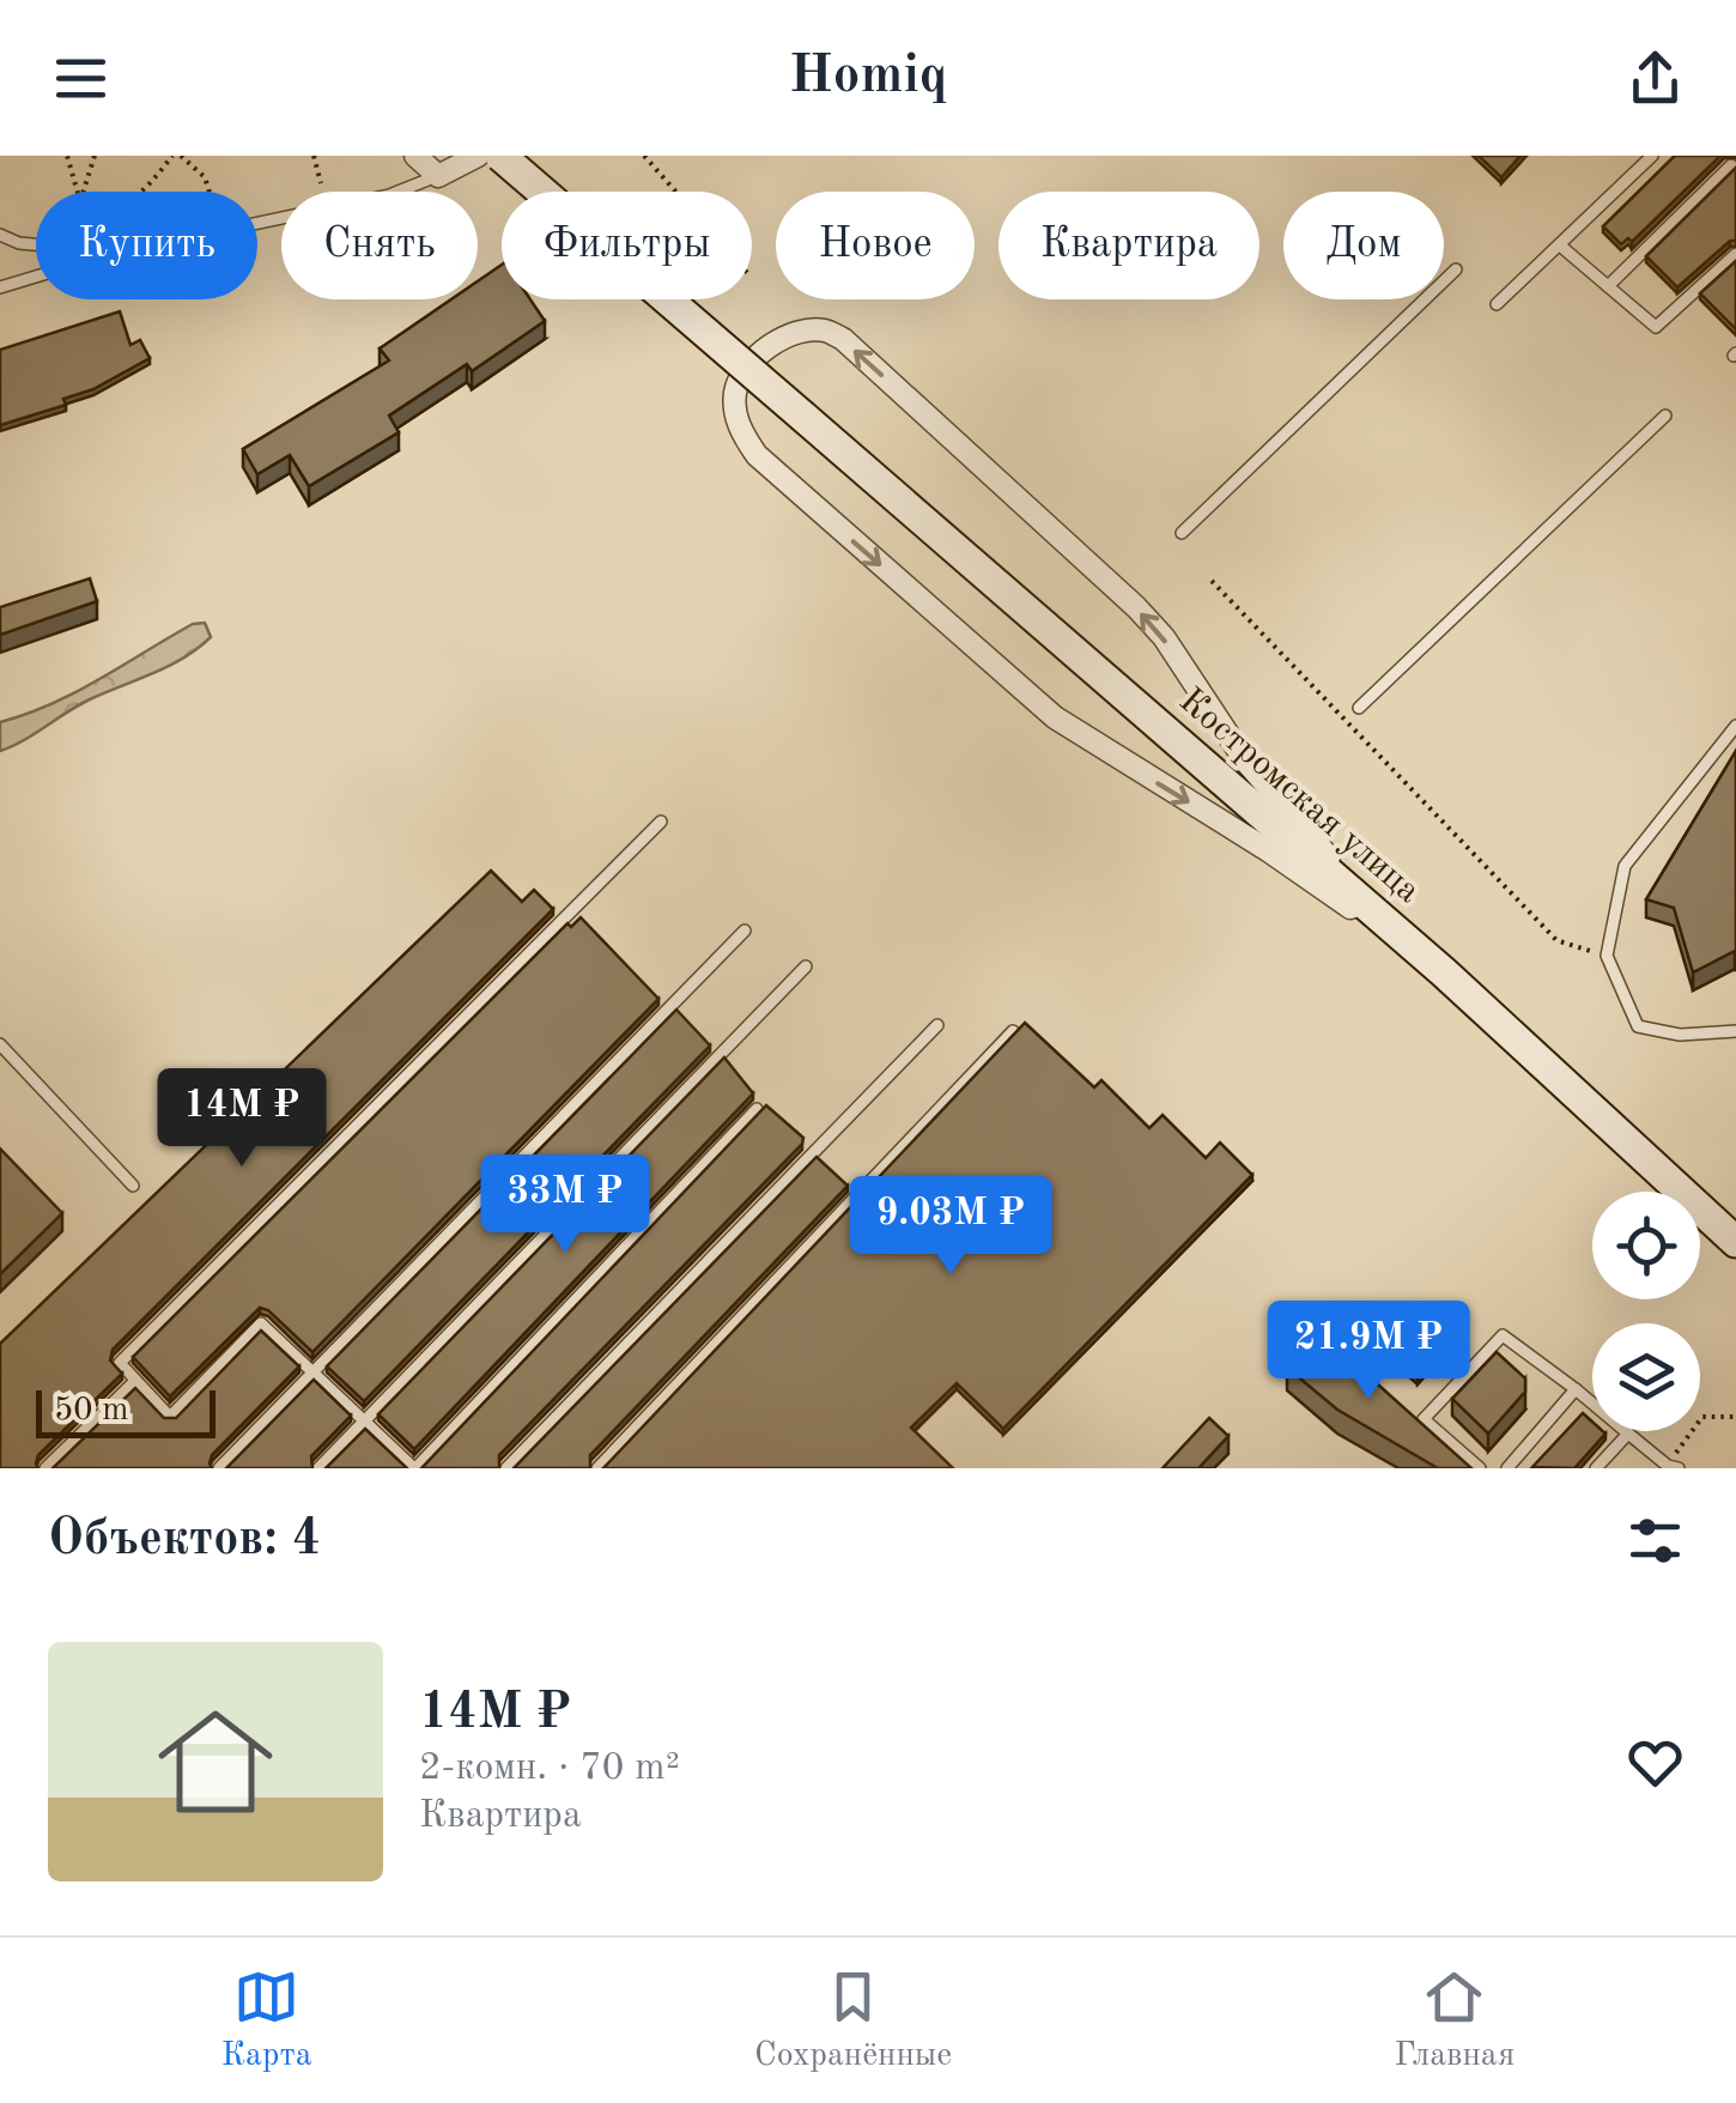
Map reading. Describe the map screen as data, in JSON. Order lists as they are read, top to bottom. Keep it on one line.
{"streets":{"main road":["Костромская улица"]},"scale_bar":"50 m","page":{"header":"Homiq","chip":["Купить","Снять","Фильтры","Новое","Квартира","Дом"],"price":["14M ₽","33M ₽","9.03M ₽","21.9M ₽"],"scale":"50 m","heading":"Объектов: 4","list":[{"name":"14M ₽","note":"2-комн. · 70 m² · Квартира"}],"tabs":["Карта","Сохранённые","Главная"]}}
